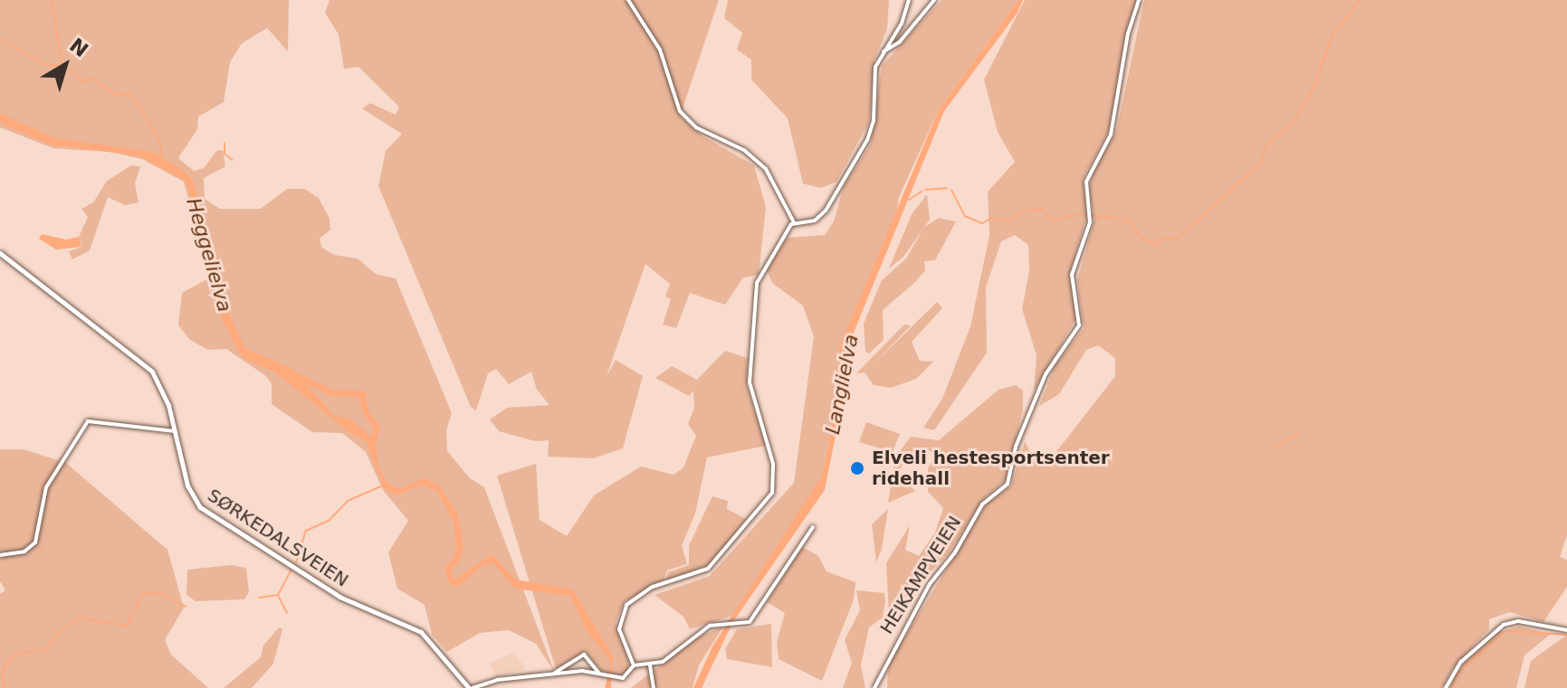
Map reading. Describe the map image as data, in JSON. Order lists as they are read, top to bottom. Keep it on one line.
{"streets":{"street":["SØRKEDALSVEIEN","HEIKAMPVEIEN"]},"water":["Heggelielva","Langlielva"],"places":["Elveli hestesportsenter ridehall"],"north":"top right"}
